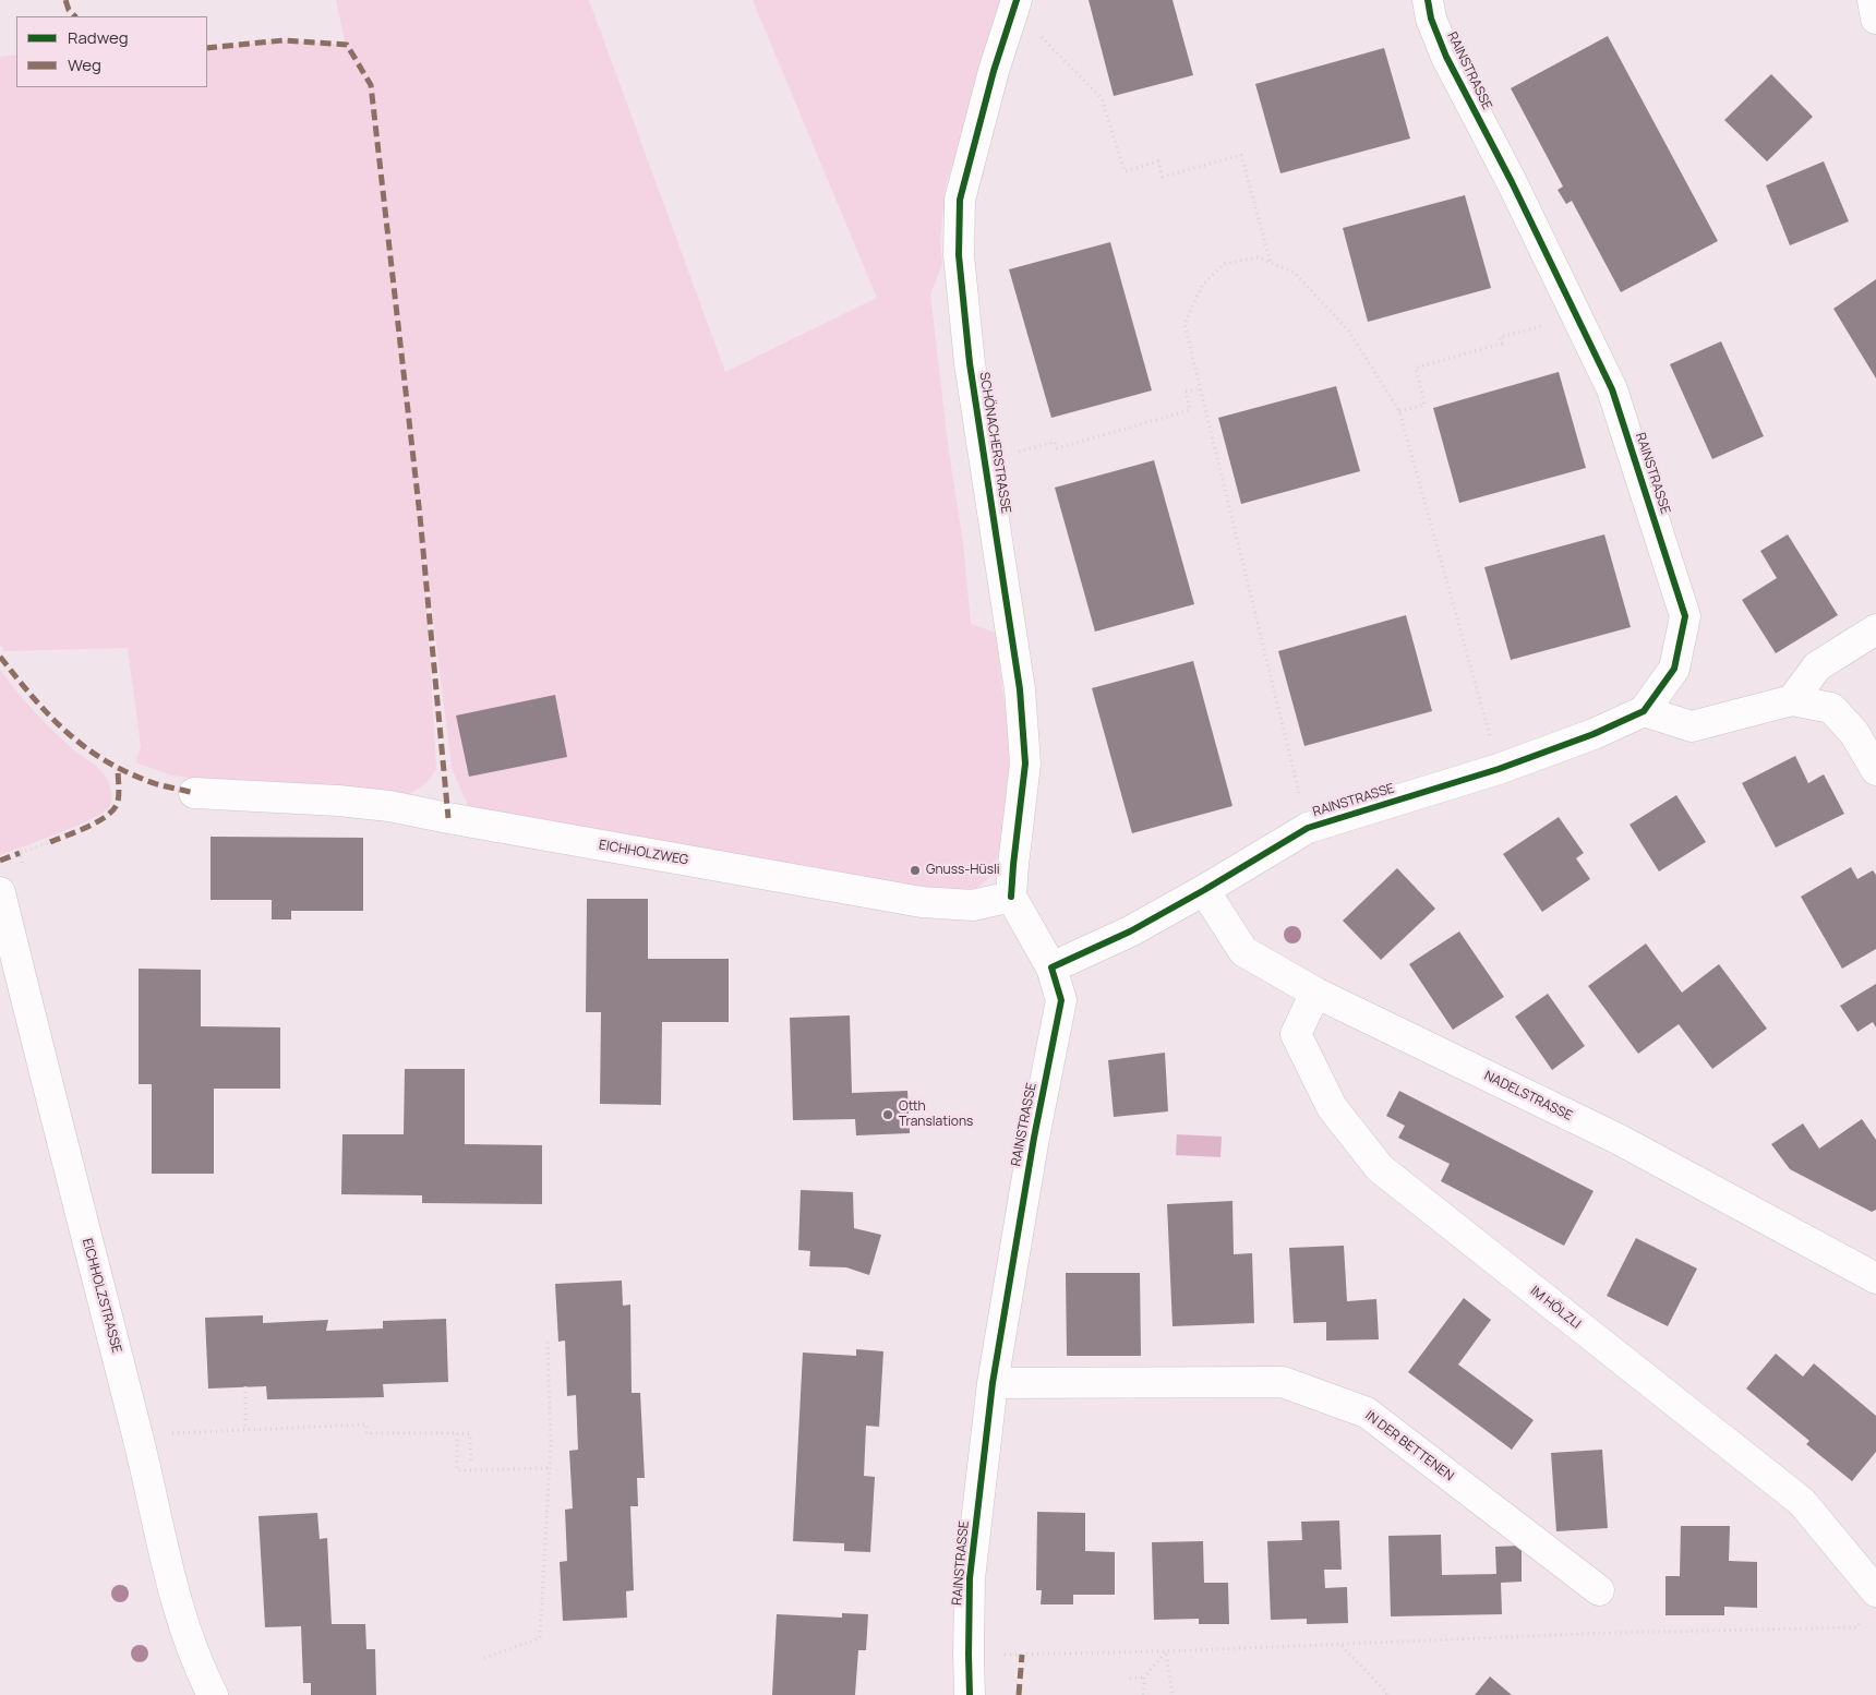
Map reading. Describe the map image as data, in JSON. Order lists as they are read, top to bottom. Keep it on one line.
{"streets":{"street":["RAINSTRASSE","SCHÖNACHERSTRASSE","EICHHOLZWEG","NADELSTRASSE","EICHHOLZSTRASSE","IM HÖLZLI","IN DER BETTENEN"]},"crossings":[["RAINSTRASSE","NADELSTRASSE"],["RAINSTRASSE","IN DER BETTENEN"],["SCHÖNACHERSTRASSE","EICHHOLZWEG"],["NADELSTRASSE","IM HÖLZLI"]],"places":["Gnuss-Hüsli","Otth Translations"],"legend":["Radweg","Weg"]}
